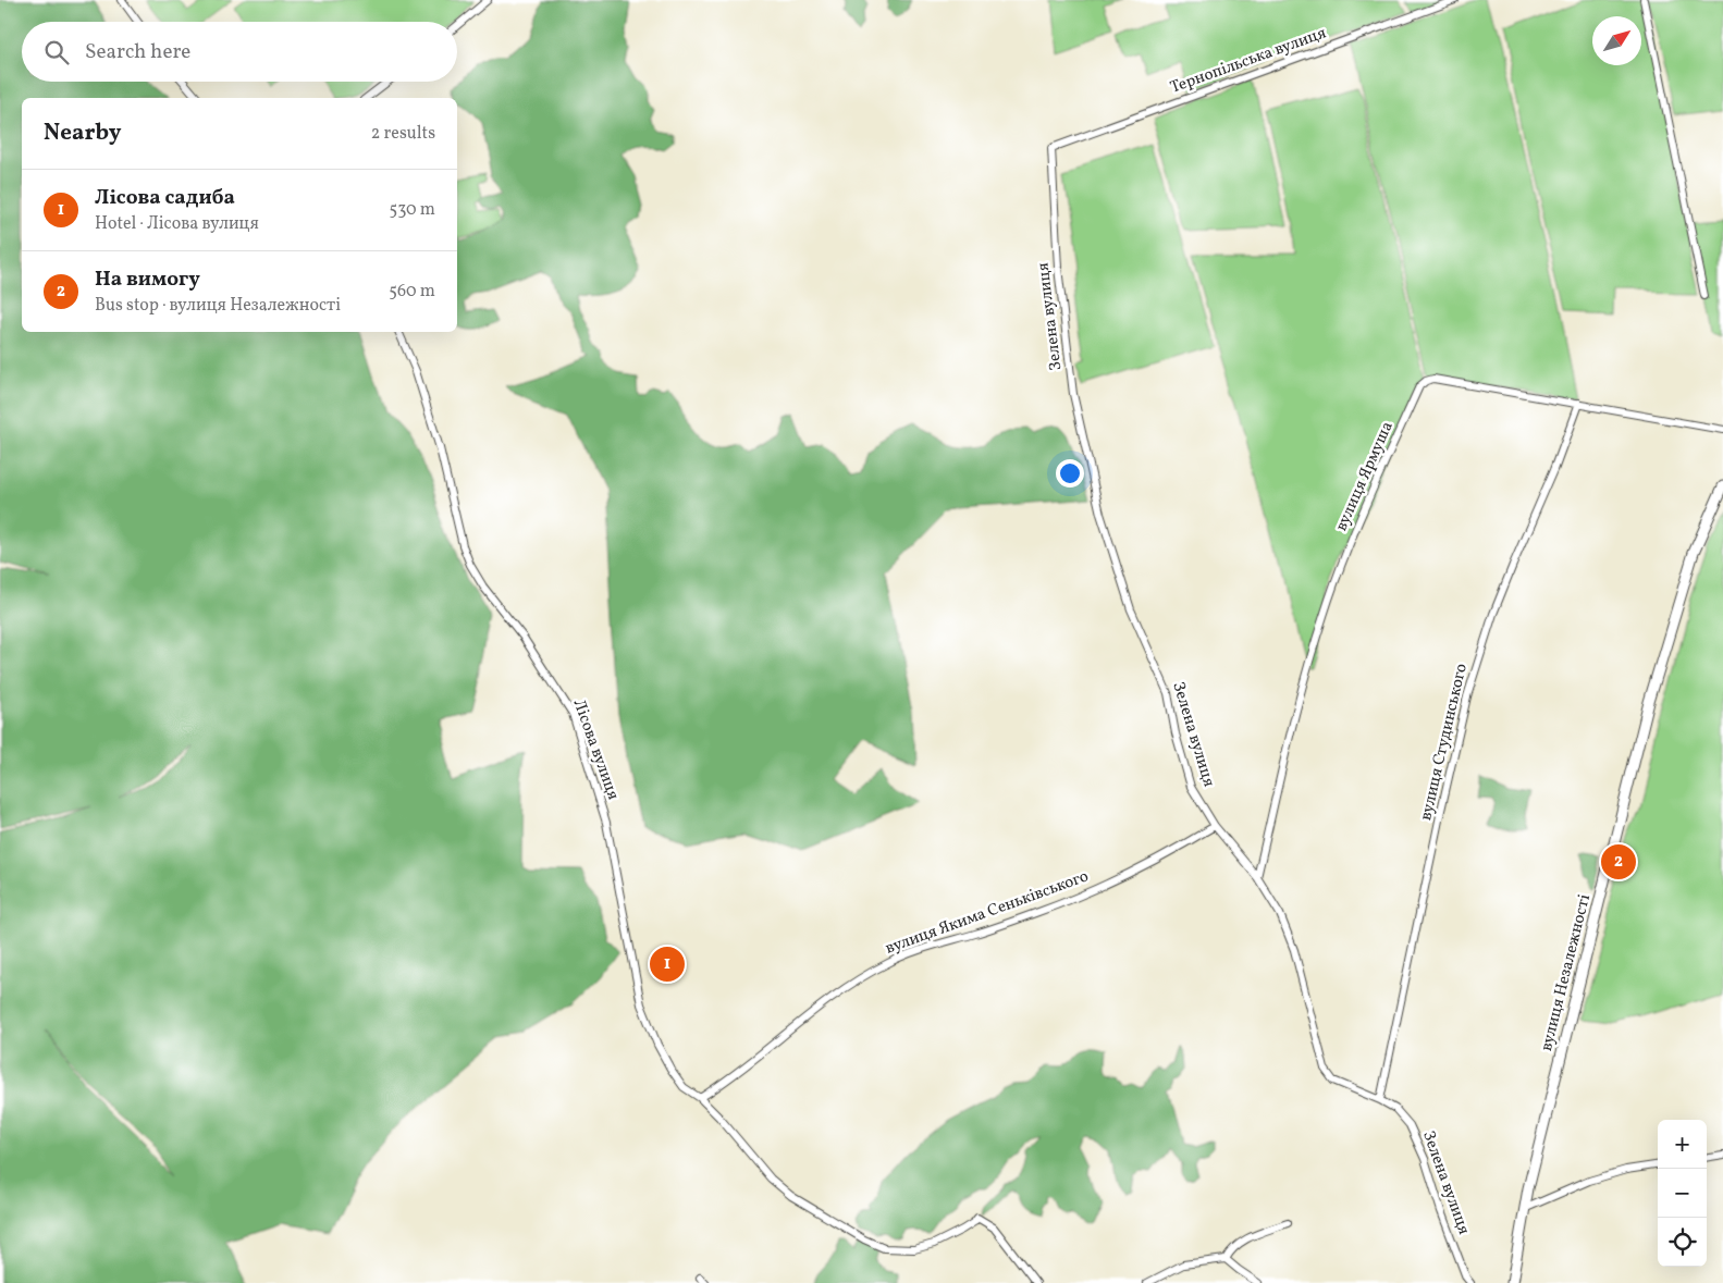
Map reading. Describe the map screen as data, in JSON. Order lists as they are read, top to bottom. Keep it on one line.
{"streets":{"street":["Тернопільська вулиця","Зелена вулиця","вулиця Ярмуша","вулиця Студинського","Лісова вулиця","вулиця Якима Сеньківського","вулиця Незалежності"]},"crossings":[["Тернопільська вулиця","Зелена вулиця"],["Зелена вулиця","вулиця Ярмуша"],["Зелена вулиця","вулиця Студинського"],["Зелена вулиця","вулиця Якима Сеньківського"],["вулиця Ярмуша","вулиця Студинського"],["Лісова вулиця","вулиця Якима Сеньківського"]],"north":"top right","page":{"search":"Search here","heading":["Nearby","2 results"],"list":[{"mark":"1","name":"Лісова садиба","note":"Hotel · Лісова вулиця","value":"530 m"},{"mark":"2","name":"На вимогу","note":"Bus stop · вулиця Незалежності","value":"560 m"}],"pins":["2","1"],"map_buttons":["+","−"]}}
